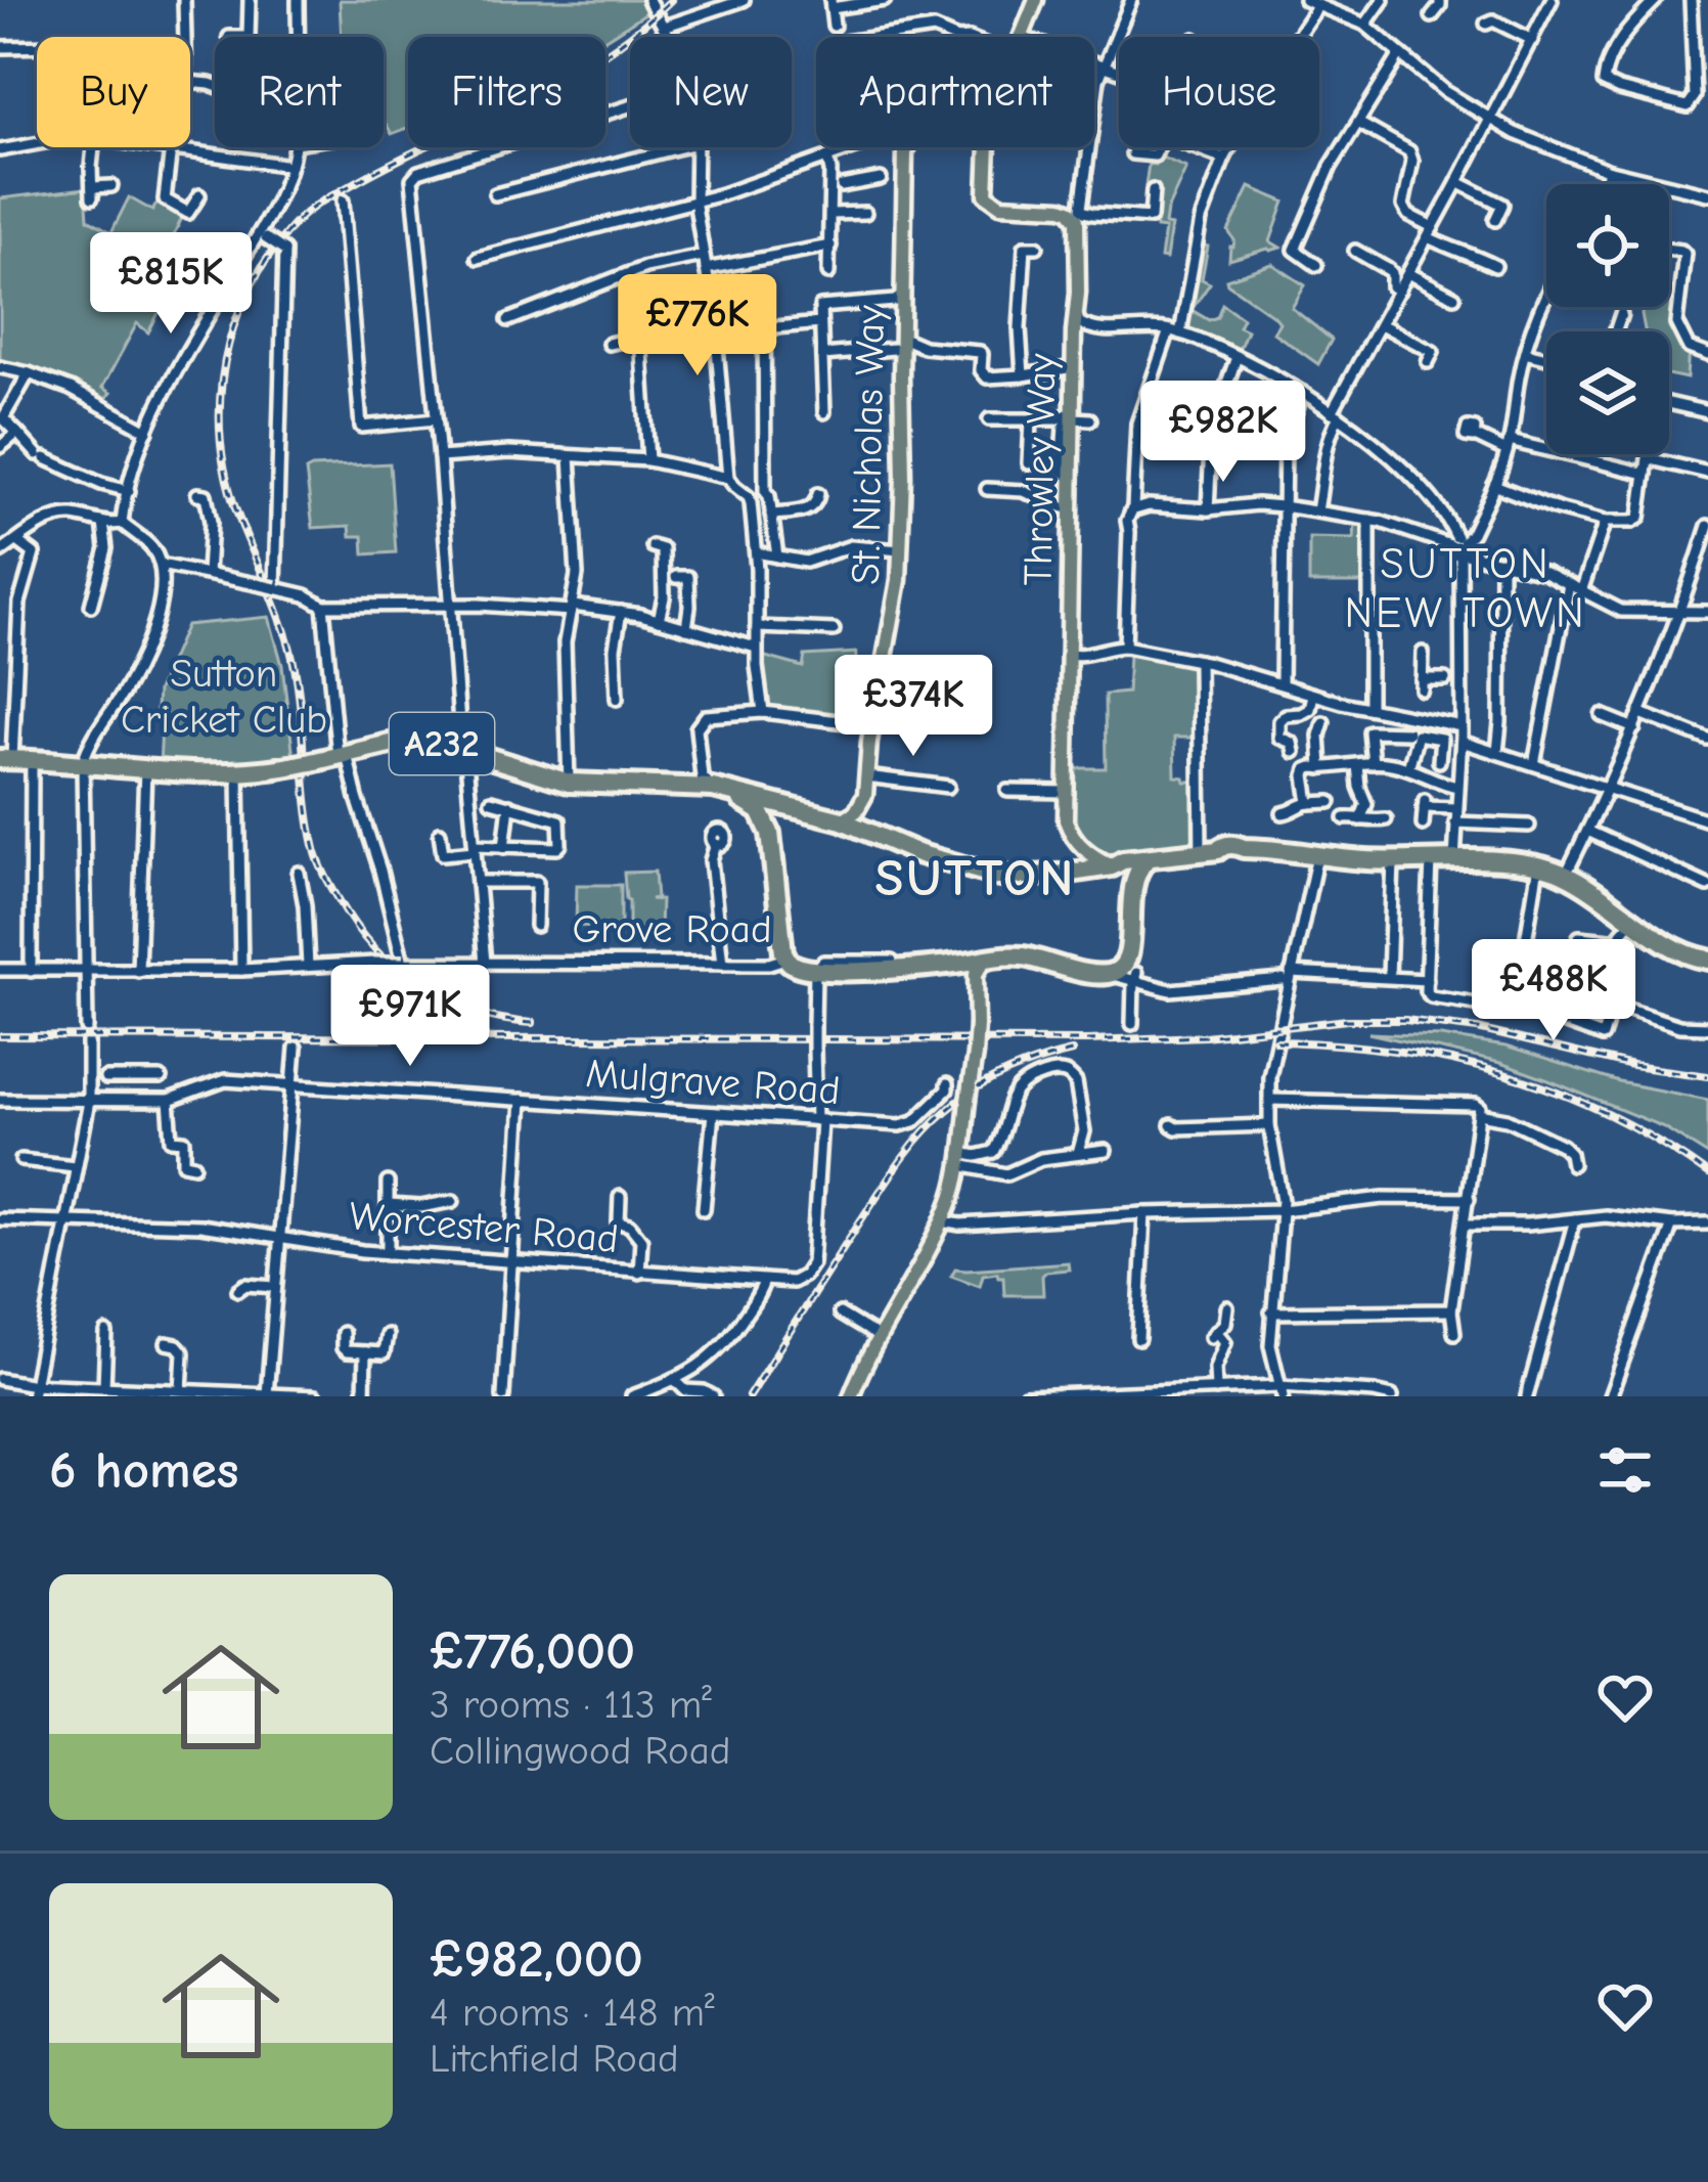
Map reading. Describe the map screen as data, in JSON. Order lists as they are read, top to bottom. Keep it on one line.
{"streets":{"highway":["A232","Grove Road"],"main road":["St. Nicholas Way","Throwley Way"],"street":["Mulgrave Road","Worcester Road"]},"crossings":[["St. Nicholas Way","A232"],["Throwley Way","A232"],["A232","Grove Road"],["A232","Worcester Road"],["Grove Road","Worcester Road"],["Mulgrave Road","Worcester Road"]],"districts":["SUTTON NEW TOWN","SUTTON"],"parks":["Sutton Cricket Club"],"page":{"chip":["Buy","Rent","Filters","New","Apartment","House"],"price":["£815K","£776K","£982K","£374K","£488K","£971K"],"heading":"6 homes","list":[{"name":"£776,000","note":"3 rooms · 113 m² · Collingwood Road"},{"name":"£982,000","note":"4 rooms · 148 m² · Litchfield Road"}]}}
